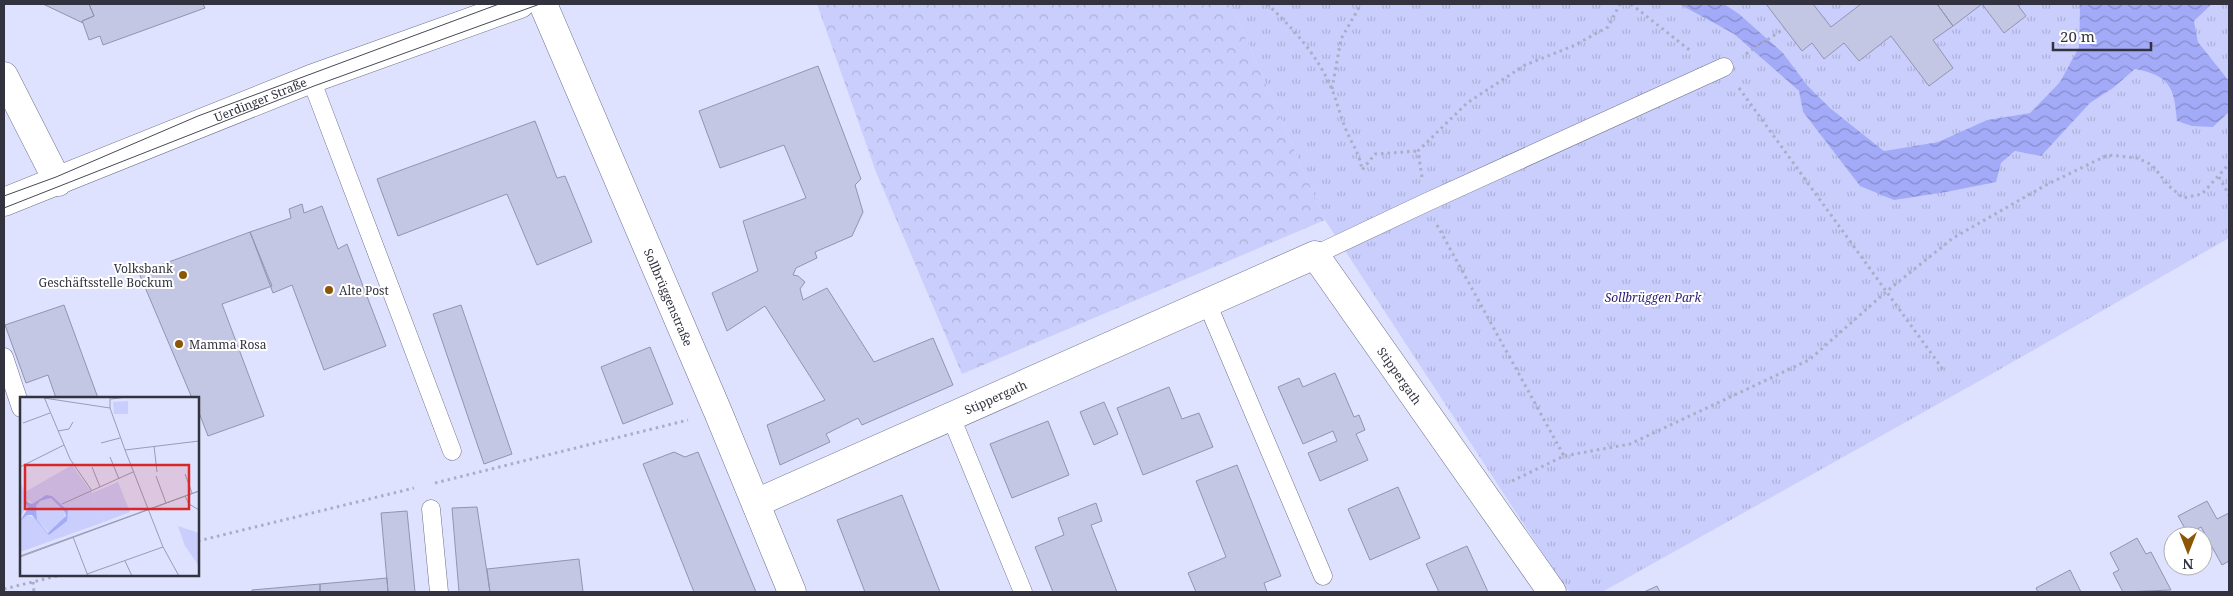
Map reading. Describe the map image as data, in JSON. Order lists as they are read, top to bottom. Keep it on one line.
{"streets":{"street":["Uerdinger Straße","Sollbrüggenstraße","Stippergath"]},"crossings":[["Sollbrüggenstraße","Stippergath"]],"parks":["Sollbrüggen Park"],"places":["Volksbank Geschäftsstelle Bockum","Alte Post","Mamma Rosa"],"scale_bar":"20 m","north":"bottom"}
